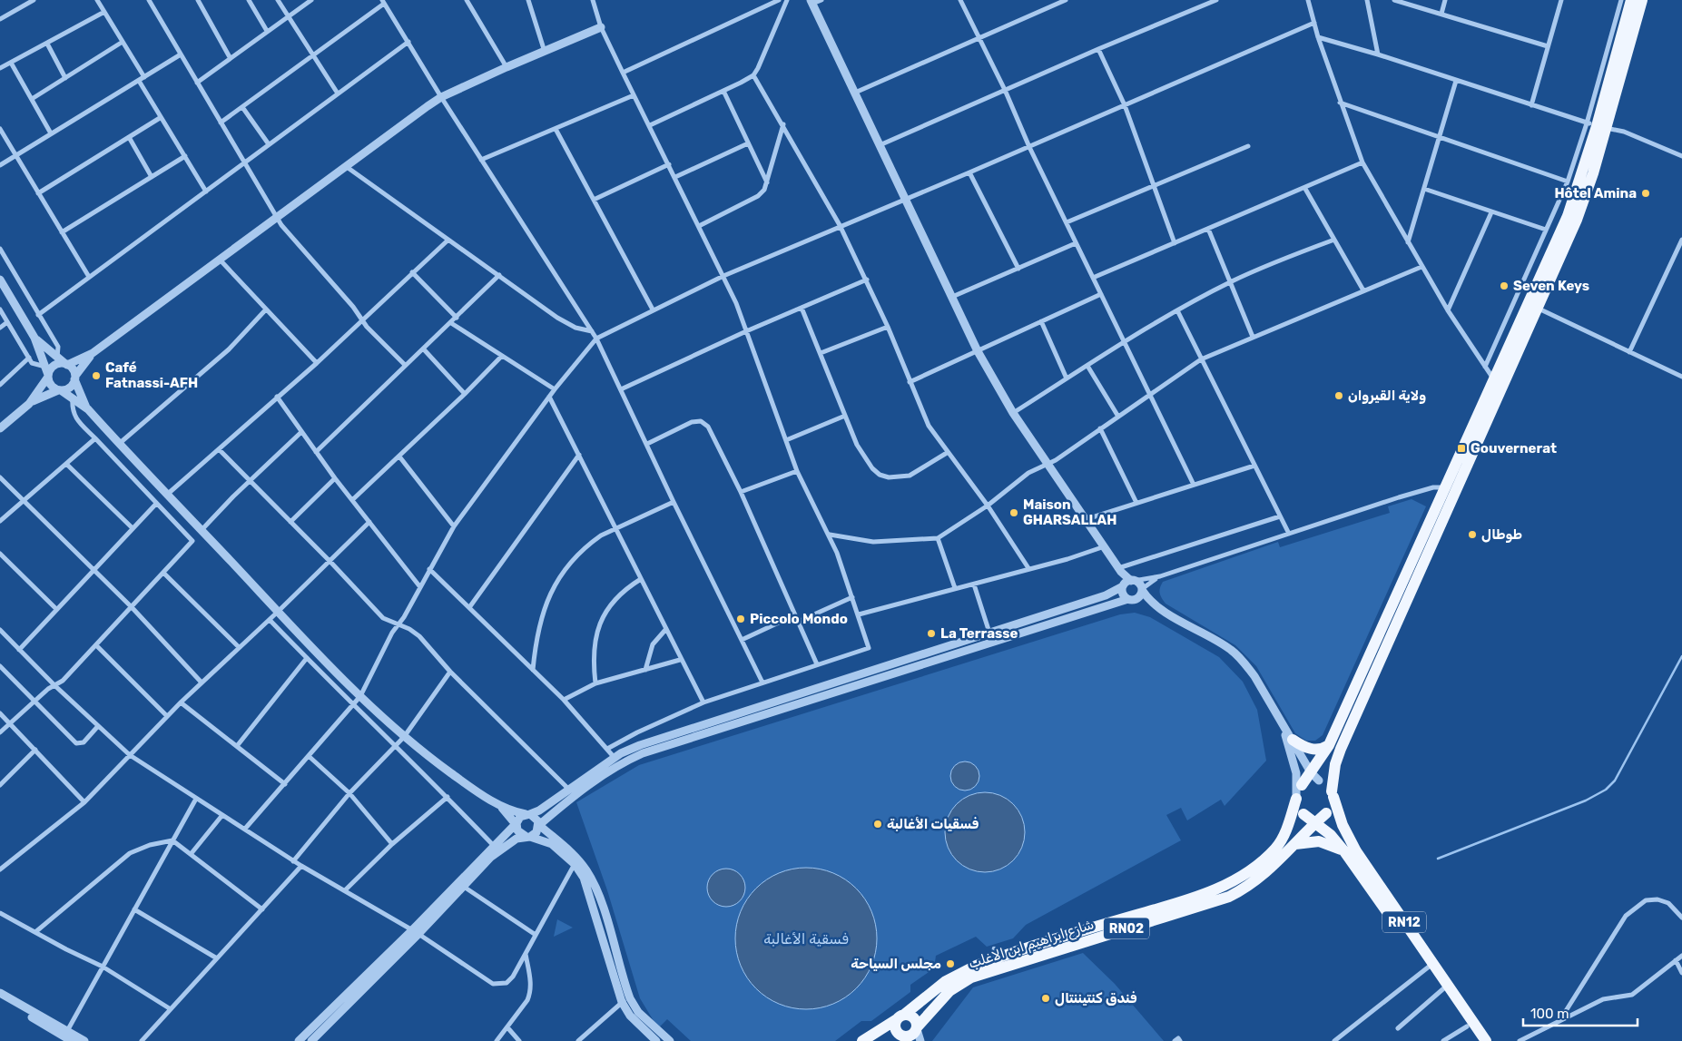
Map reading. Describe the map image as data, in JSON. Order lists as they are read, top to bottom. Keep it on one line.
{"streets":{"main road":["RN12","RN02","شارع ابراهيم ابن الاغلب"]},"crossings":[["RN12","شارع ابراهيم ابن الاغلب"]],"water":["فسقية الأغالبة"],"places":{"other":["Hôtel Amina","Seven Keys","Café Fatnassi-AFH","ولاية القيروان","Maison GHARSALLAH","طوطال","Piccolo Mondo","La Terrasse","فسقيات الأغالبة","مجلس السياحة","فندق كنتيننتال"],"transit":["Gouvernerat"]},"scale_bar":"100 m"}
